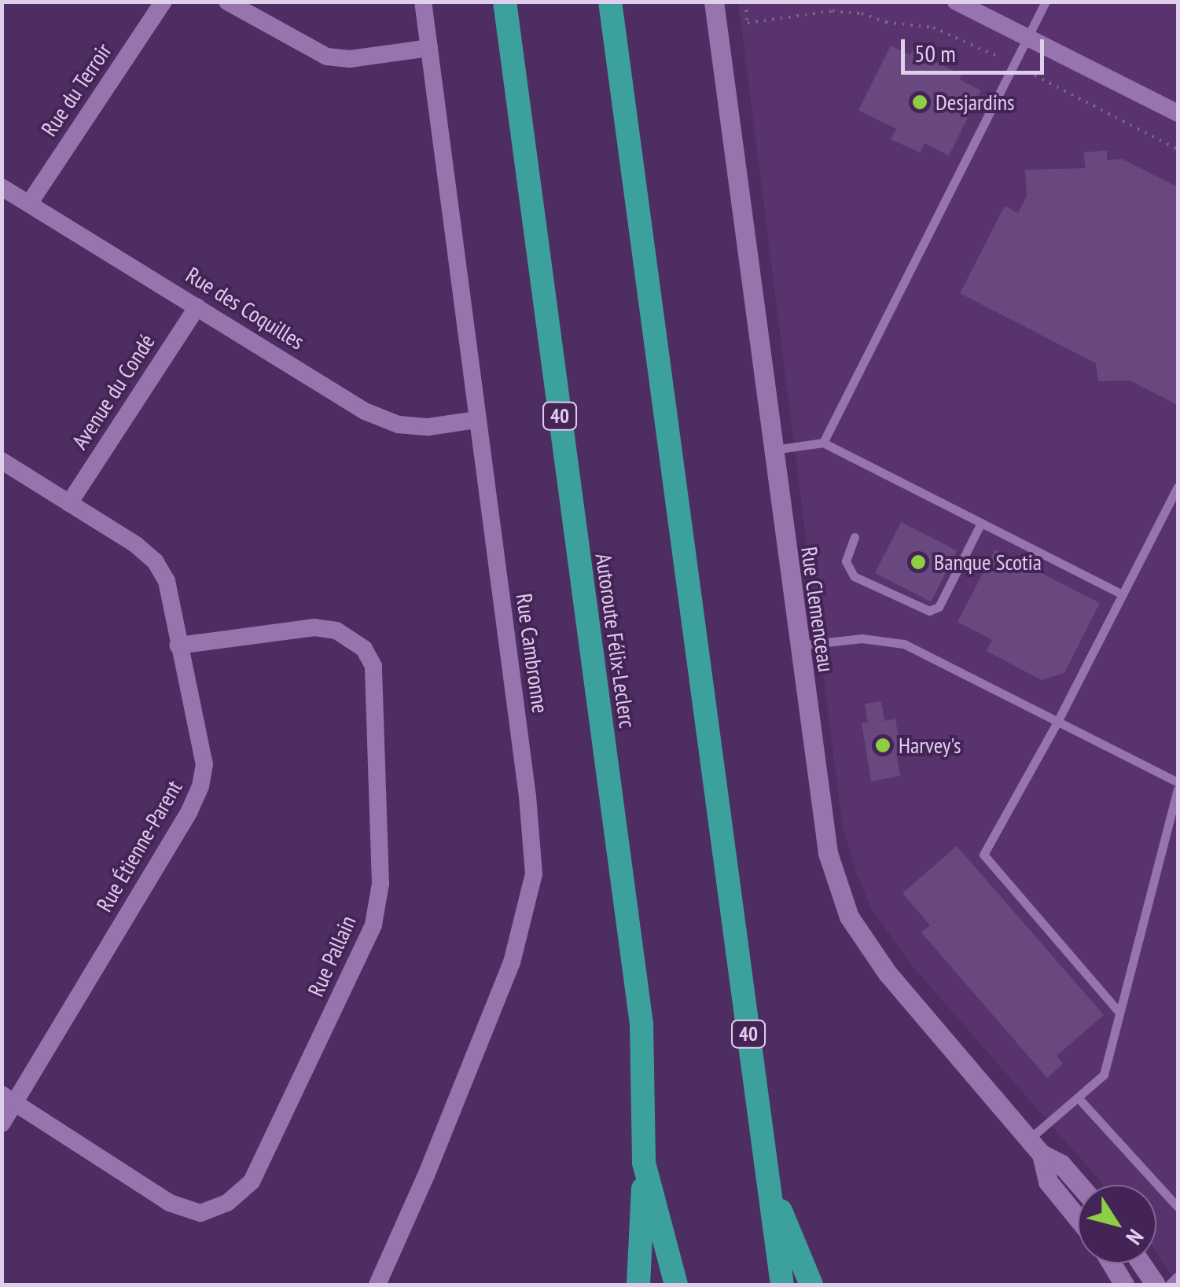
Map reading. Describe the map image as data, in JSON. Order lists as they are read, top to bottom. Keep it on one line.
{"streets":{"highway":["40","Autoroute Félix-Leclerc"],"street":["Rue du Terroir","Rue des Coquilles","Avenue du Condé","Rue Clemenceau","Rue Cambronne","Rue Étienne-Parent","Rue Pallain"]},"crossings":[["Rue du Terroir","Rue des Coquilles"],["Rue des Coquilles","Avenue du Condé"],["Rue des Coquilles","Rue Cambronne"],["Avenue du Condé","Rue Étienne-Parent"],["Rue Étienne-Parent","Rue Pallain"]],"places":["Desjardins","Banque Scotia","Harvey's"],"scale_bar":"50 m","north":"bottom right"}
